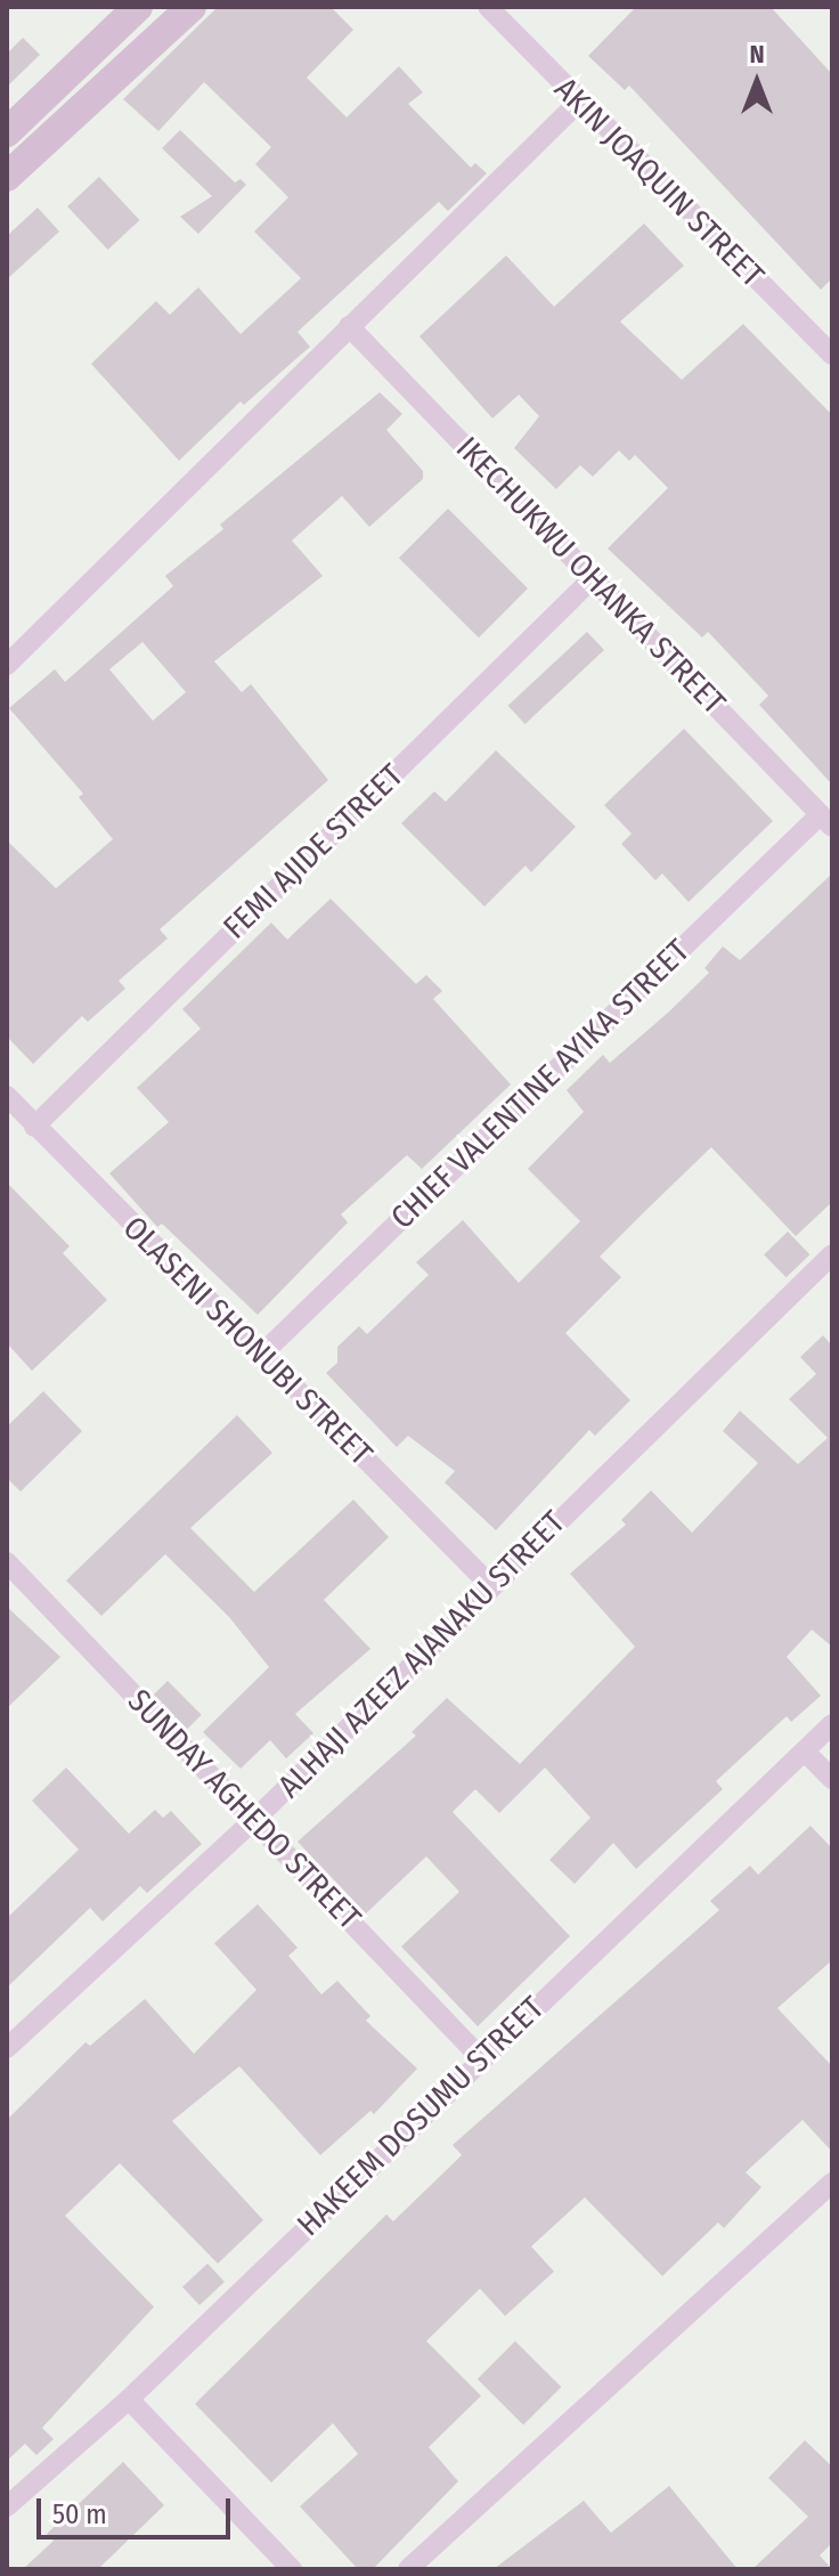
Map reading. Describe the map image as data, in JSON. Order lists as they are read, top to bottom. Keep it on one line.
{"streets":{"street":["AKIN JOAQUIN STREET","IKECHUKWU OHANKA STREET","FEMI AJIDE STREET","CHIEF VALENTINE AYIKA STREET","OLASENI SHONUBI STREET","ALHAJI AZEEZ AJANAKU STREET","SUNDAY AGHEDO STREET","HAKEEM DOSUMU STREET"]},"crossings":[["IKECHUKWU OHANKA STREET","FEMI AJIDE STREET"],["IKECHUKWU OHANKA STREET","CHIEF VALENTINE AYIKA STREET"],["FEMI AJIDE STREET","OLASENI SHONUBI STREET"],["CHIEF VALENTINE AYIKA STREET","OLASENI SHONUBI STREET"],["OLASENI SHONUBI STREET","ALHAJI AZEEZ AJANAKU STREET"],["ALHAJI AZEEZ AJANAKU STREET","SUNDAY AGHEDO STREET"],["SUNDAY AGHEDO STREET","HAKEEM DOSUMU STREET"]],"scale_bar":"50 m","north":"top"}
